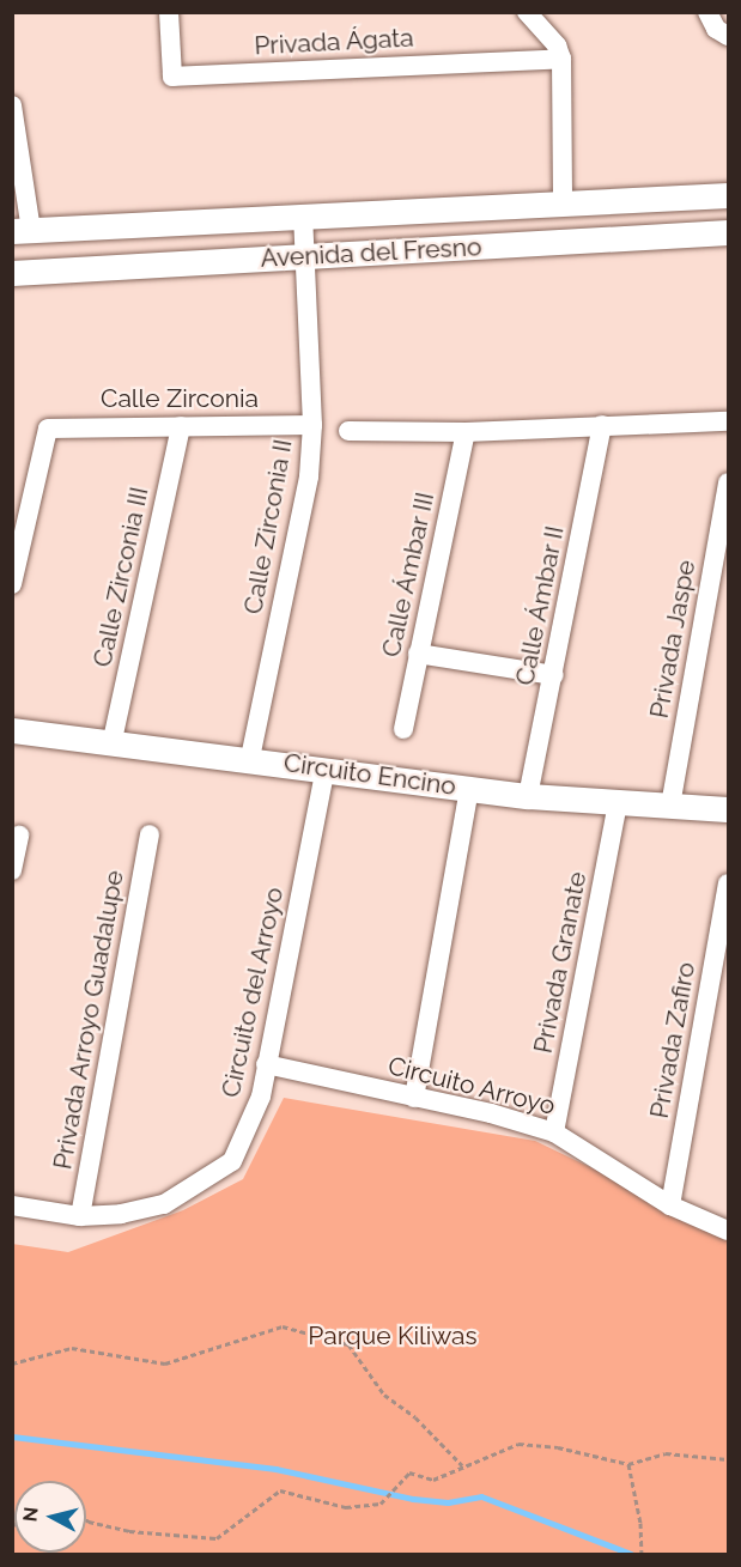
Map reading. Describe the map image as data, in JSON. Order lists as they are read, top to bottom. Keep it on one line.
{"streets":{"street":["Privada Ágata","Avenida del Fresno","Calle Zirconia","Calle Zirconia II","Calle Ámbar III","Calle Zirconia III","Calle Ámbar II","Privada Jaspe","Circuito Encino","Privada Granate","Circuito del Arroyo","Privada Arroyo Guadalupe","Privada Zafiro","Circuito Arroyo"]},"crossings":[["Avenida del Fresno","Calle Zirconia II"],["Calle Zirconia","Calle Zirconia II"],["Calle Zirconia","Calle Zirconia III"],["Calle Zirconia II","Circuito Encino"],["Calle Zirconia III","Circuito Encino"],["Calle Ámbar II","Circuito Encino"],["Privada Jaspe","Circuito Encino"],["Circuito Encino","Privada Granate"],["Circuito Encino","Circuito del Arroyo"],["Privada Granate","Circuito Arroyo"],["Circuito del Arroyo","Privada Arroyo Guadalupe"],["Circuito del Arroyo","Circuito Arroyo"],["Privada Zafiro","Circuito Arroyo"]],"parks":["Parque Kiliwas"],"north":"left"}
